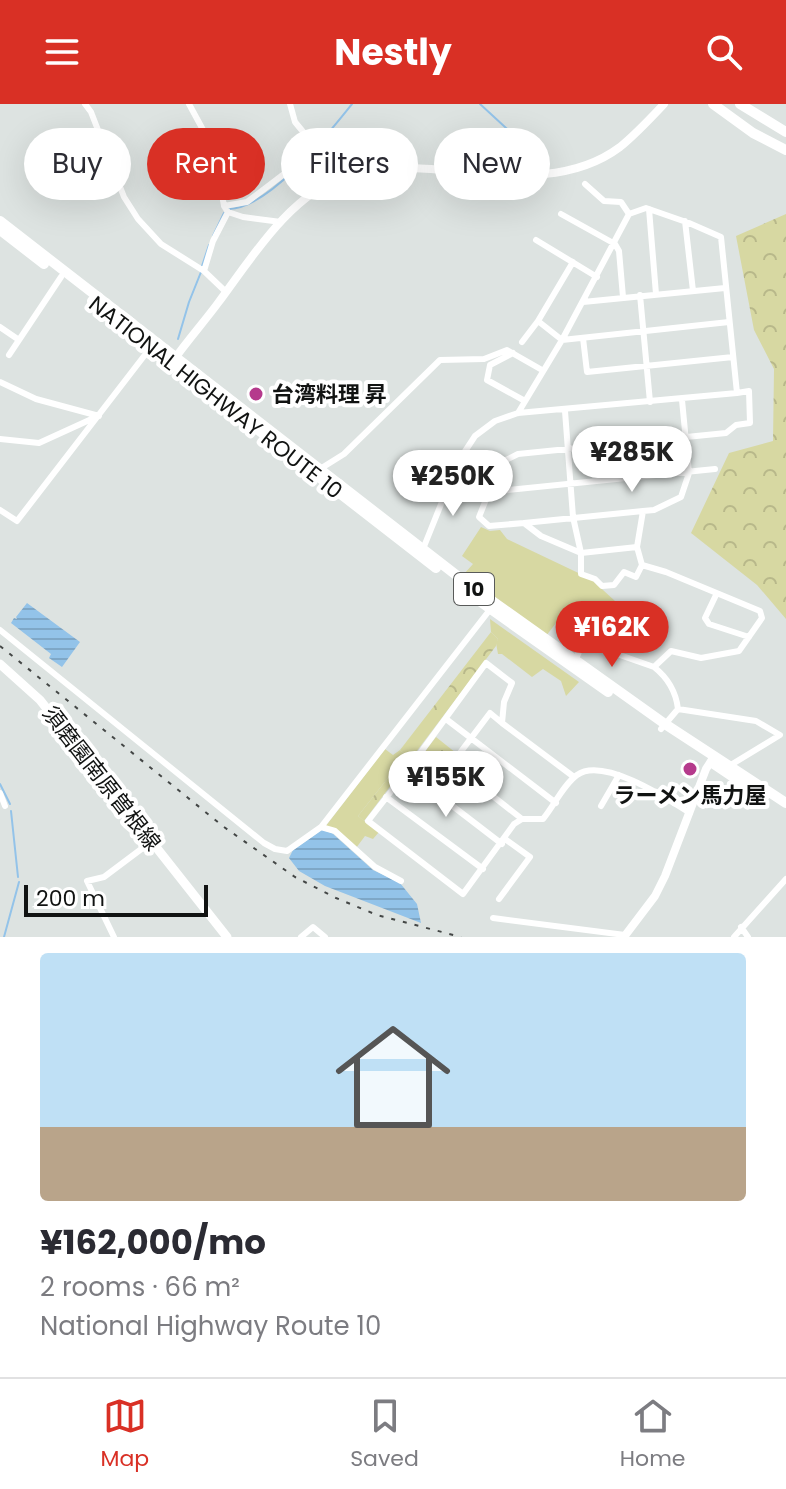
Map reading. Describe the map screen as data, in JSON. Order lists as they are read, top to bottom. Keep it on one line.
{"streets":{"main road":["NATIONAL HIGHWAY ROUTE 10","10","須磨園南原曽根線"]},"places":["台湾料理 昇","ラーメン馬力屋"],"scale_bar":"200 m","page":{"header":"Nestly","chip":["Buy","Rent","Filters","New"],"price":["¥285K","¥250K","¥162K","¥155K"],"scale":"200 m","list":[{"name":"¥162,000/mo","note":"2 rooms · 66 m² · National Highway Route 10"}],"tabs":["Map","Saved","Home"]}}
